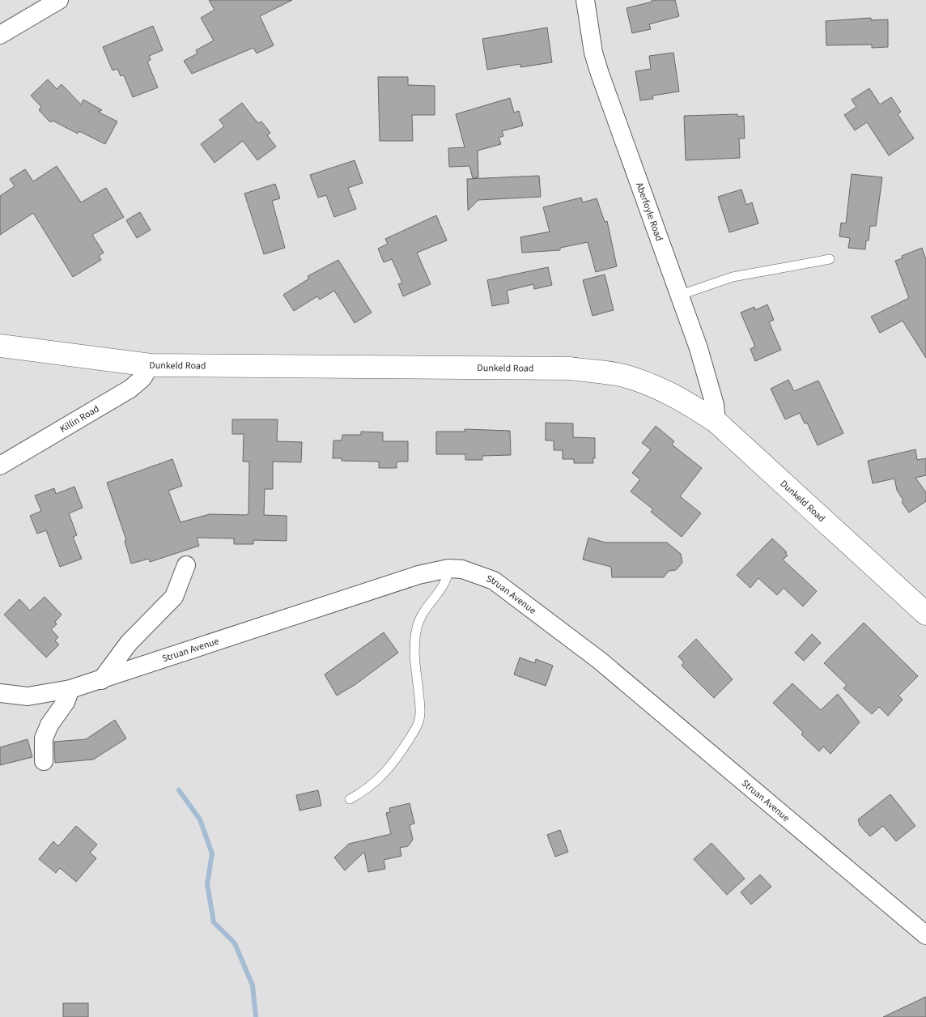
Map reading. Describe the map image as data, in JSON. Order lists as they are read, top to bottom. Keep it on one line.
{"streets":{"main road":["Dunkeld Road"],"street":["Aberfoyle Road","Killin Road","Struan Avenue"]},"crossings":[["Aberfoyle Road","Dunkeld Road"],["Dunkeld Road","Killin Road"]]}
